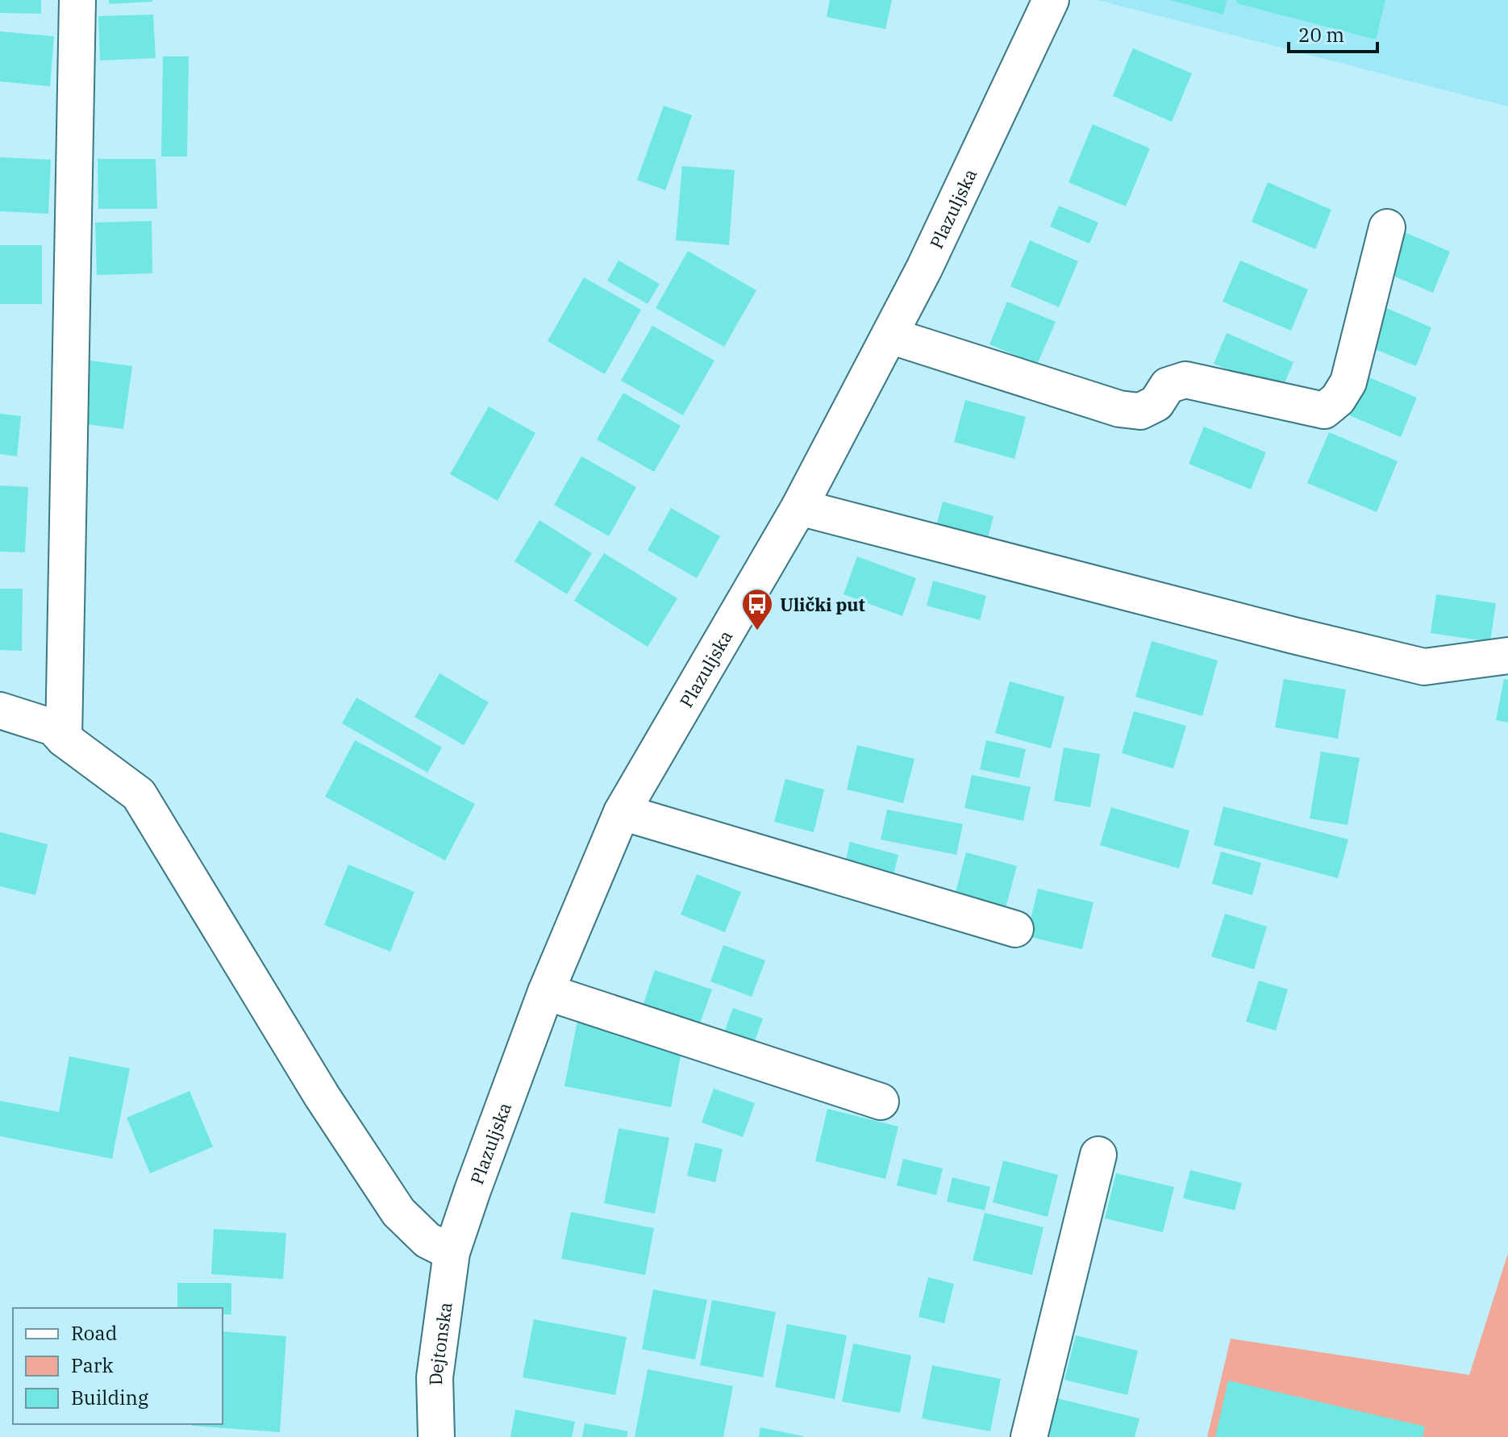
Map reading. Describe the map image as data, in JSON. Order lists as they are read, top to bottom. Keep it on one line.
{"streets":{"street":["Plazuljska","Dejtonska"]},"crossings":[["Plazuljska","Dejtonska"]],"places":{"bus stop":["Ulički put"]},"legend":["Road","Park","Building"],"scale_bar":"20 m"}
